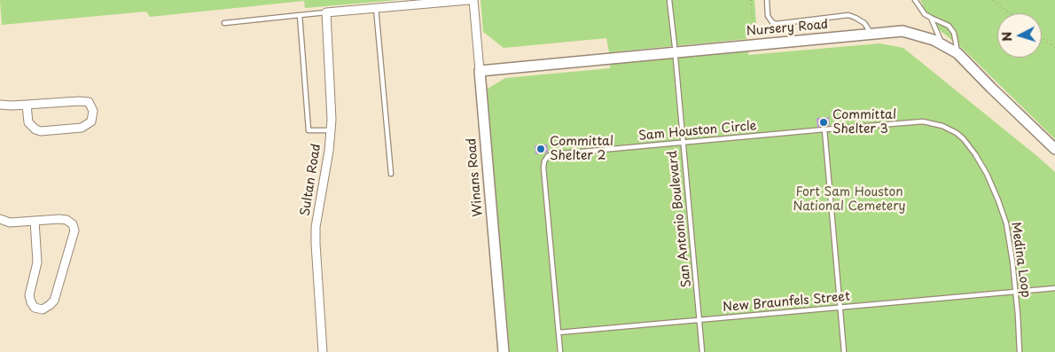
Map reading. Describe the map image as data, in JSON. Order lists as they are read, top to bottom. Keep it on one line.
{"streets":{"street":["Nursery Road","Winans Road","Sultan Road"],"lane":["Sam Houston Circle","San Antonio Boulevard","Medina Loop","New Braunfels Street"]},"crossings":[["Nursery Road","Winans Road"],["Sam Houston Circle","San Antonio Boulevard"],["Sam Houston Circle","Medina Loop"],["Sam Houston Circle","New Braunfels Street"],["San Antonio Boulevard","New Braunfels Street"],["Medina Loop","New Braunfels Street"]],"parks":["Fort Sam Houston National Cemetery"],"places":["Committal Shelter 3","Committal Shelter 2"],"north":"left"}
